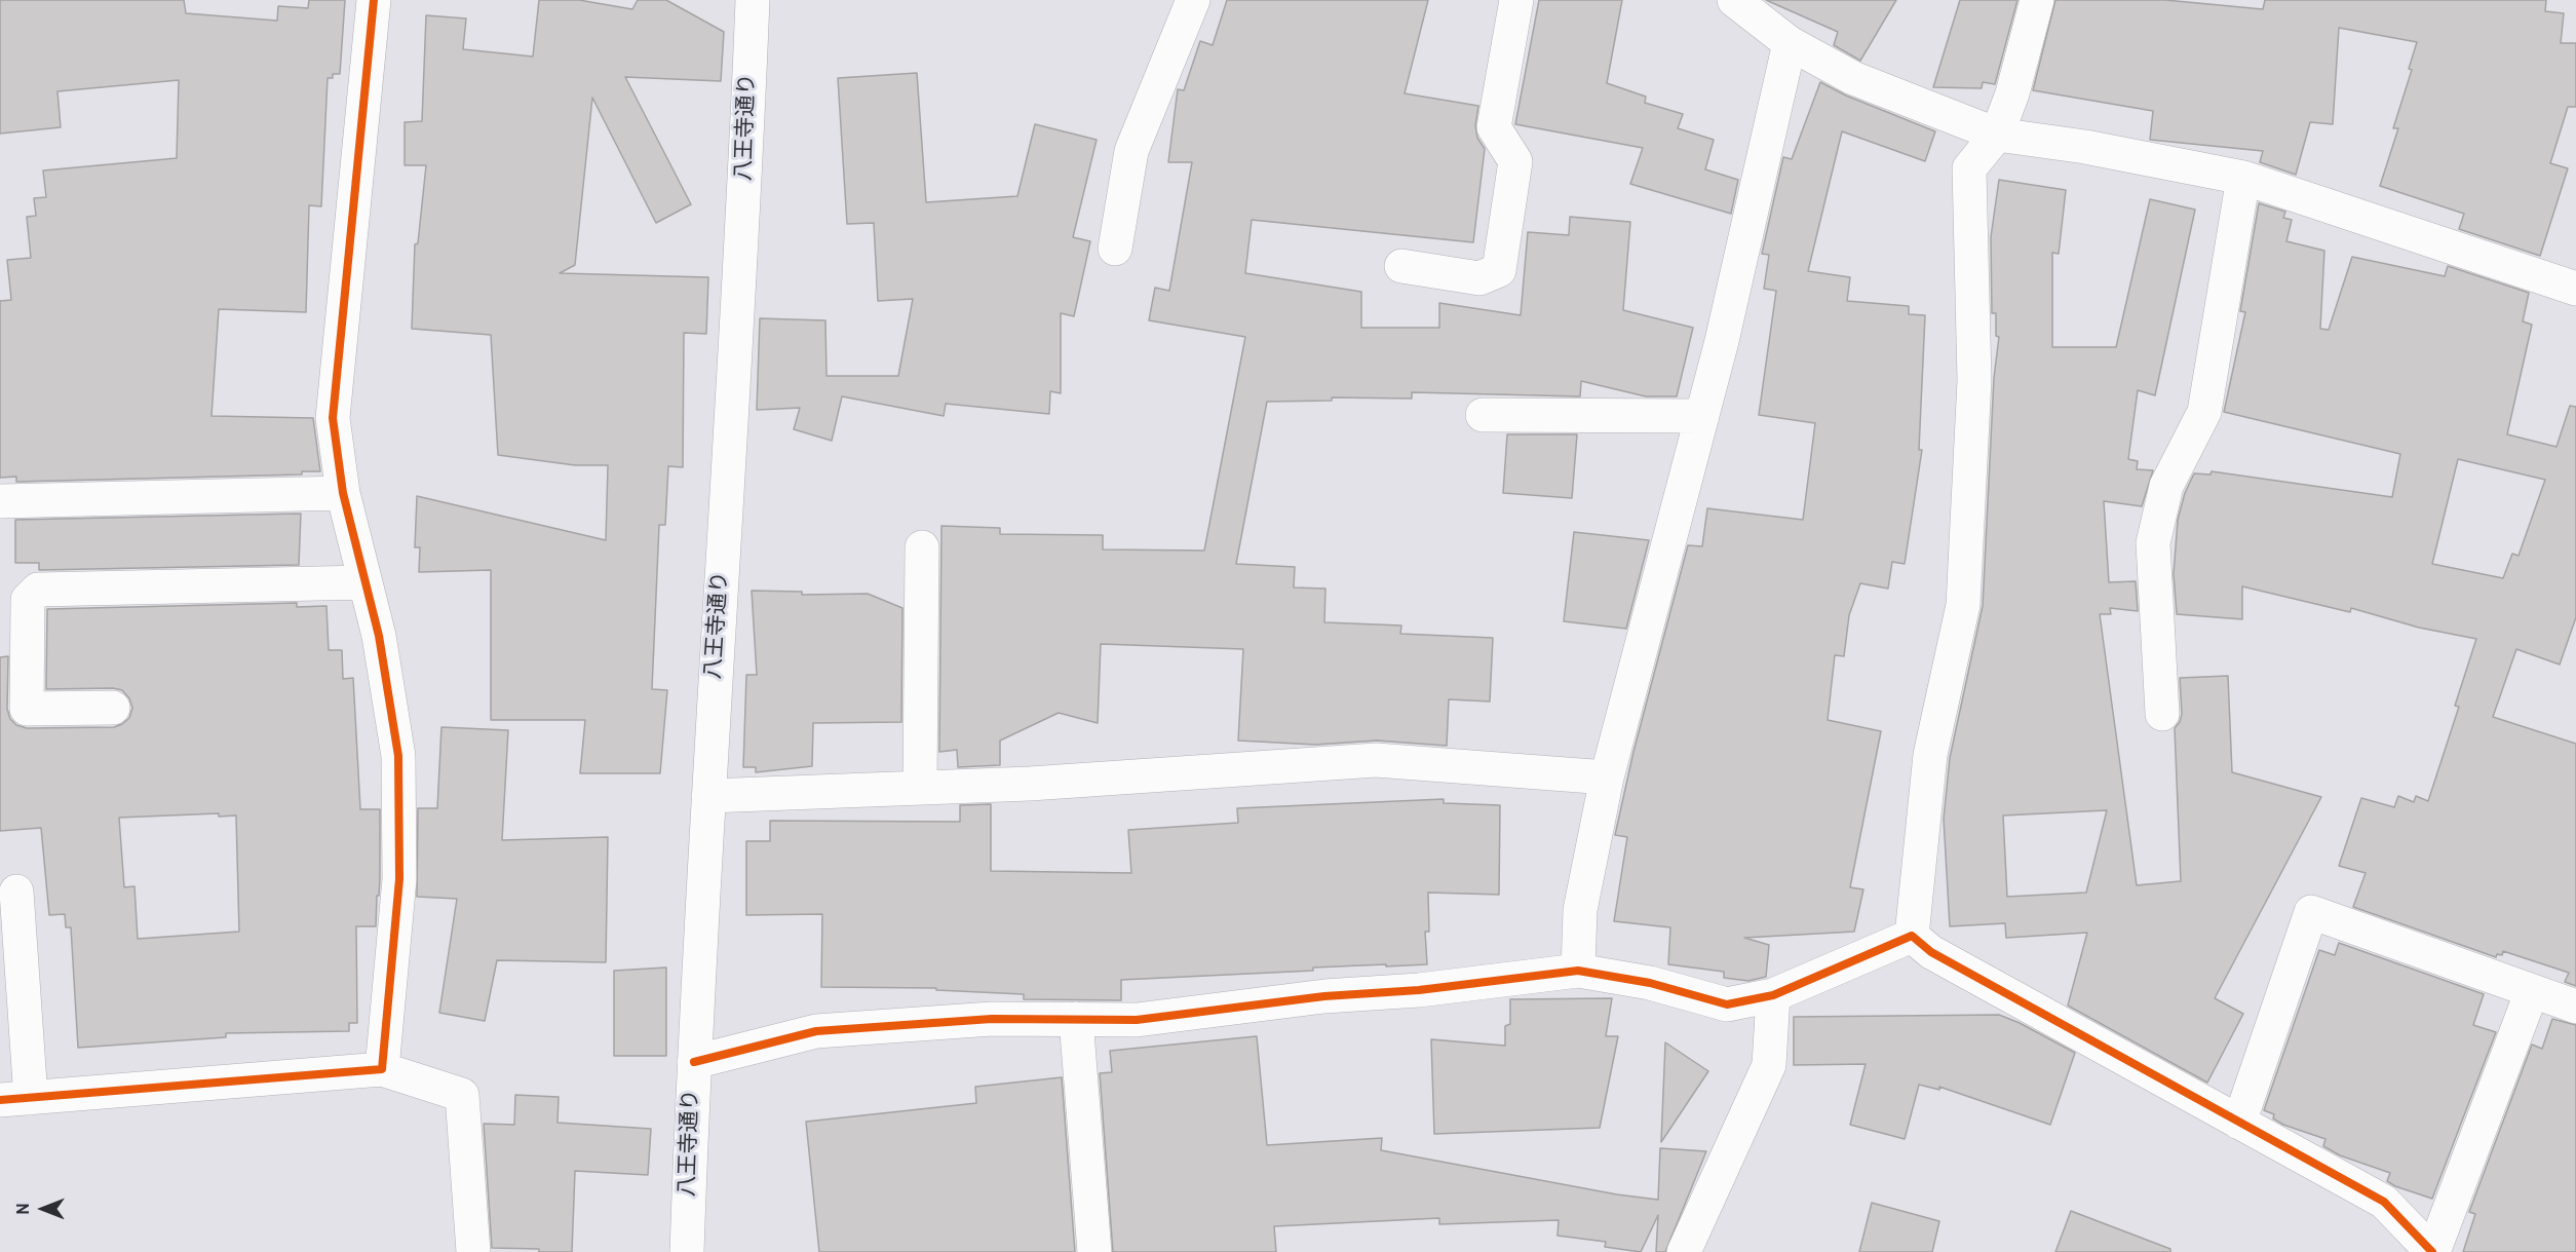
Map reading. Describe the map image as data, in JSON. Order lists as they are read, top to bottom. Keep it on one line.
{"streets":{"street":["八王寺通り"]},"north":"left"}
